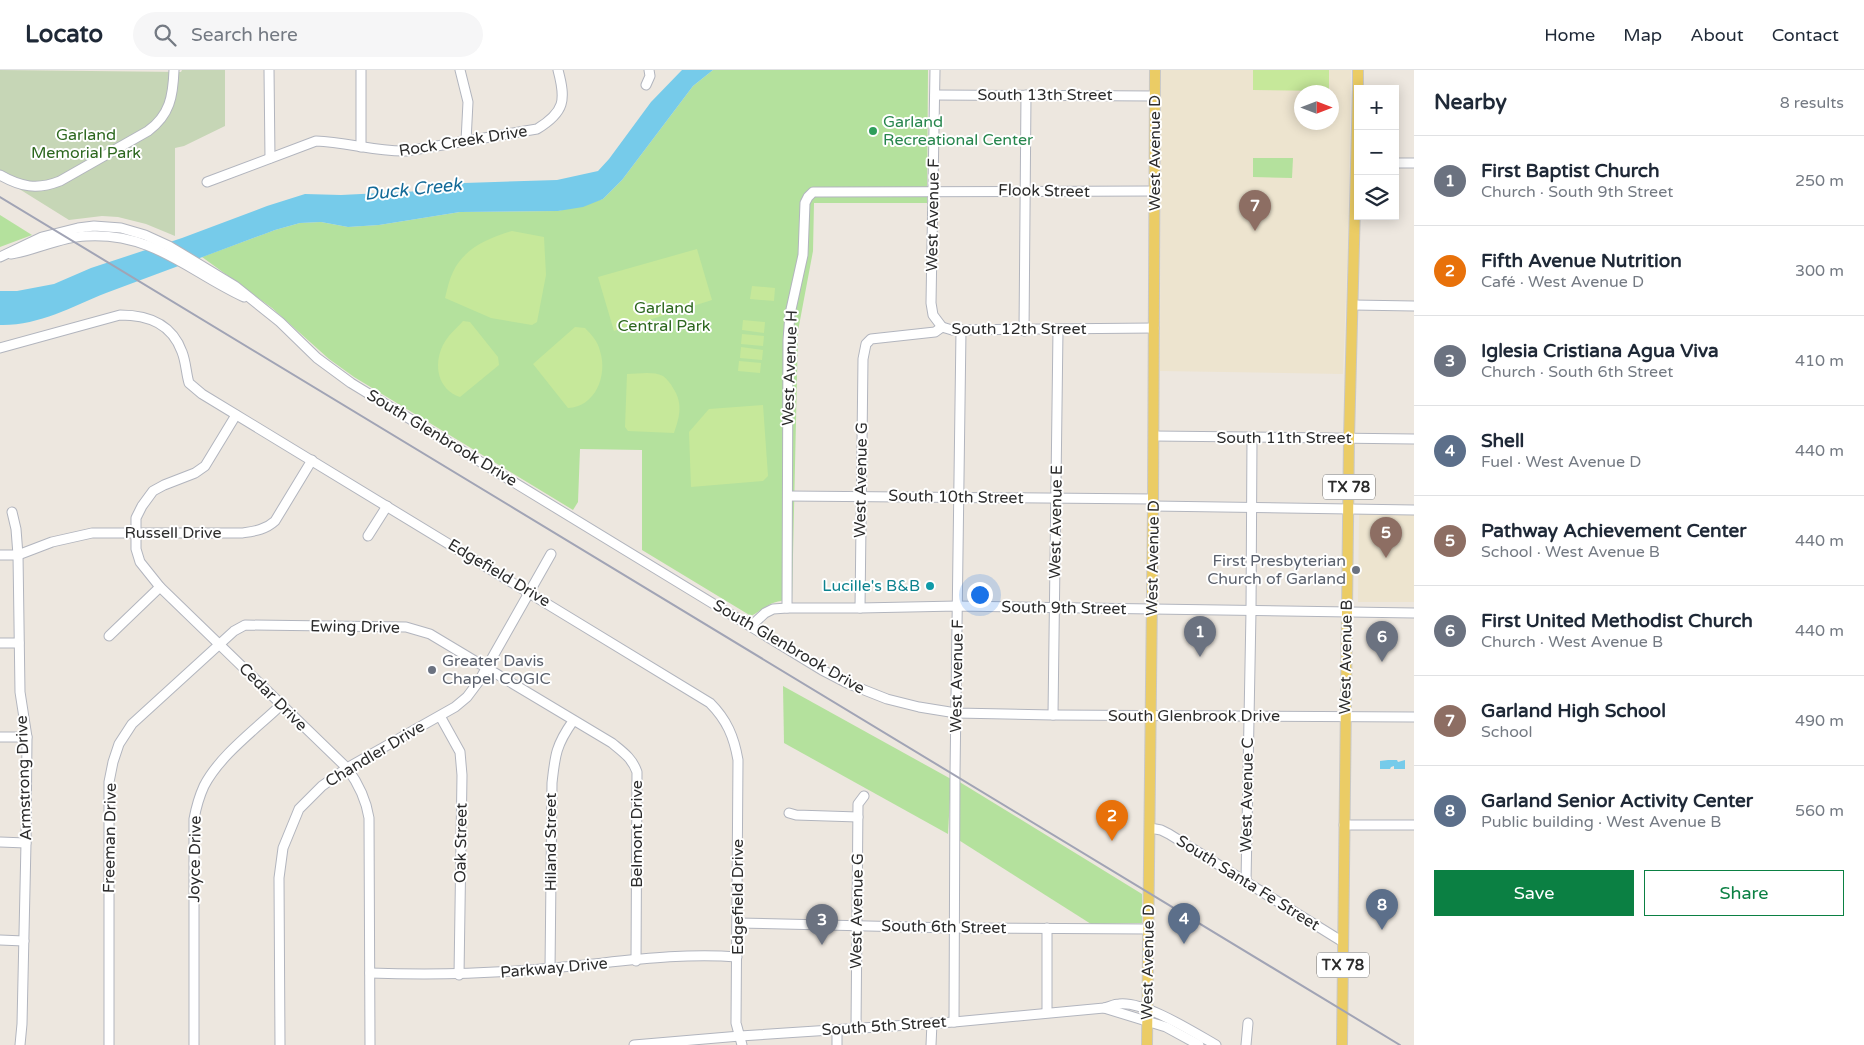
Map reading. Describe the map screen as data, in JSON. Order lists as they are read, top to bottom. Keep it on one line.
{"streets":{"main road":["West Avenue D","TX 78","West Avenue B"],"street":["South 13th Street","Rock Creek Drive","Flook Street","West Avenue F","South 12th Street","West Avenue H","South Glenbrook Drive","South 11th Street","West Avenue G","South 10th Street","West Avenue E","Russell Drive","Edgefield Drive","South 9th Street","Ewing Drive","Cedar Drive","Chandler Drive","Armstrong Drive","West Avenue C","Belmont Drive","Freeman Drive","Hiland Street","Oak Street","Joyce Drive","South Santa Fe Street","South 6th Street","Parkway Drive","South 5th Street"]},"crossings":[["South 13th Street","West Avenue D"],["South 13th Street","West Avenue F"],["West Avenue D","Flook Street"],["West Avenue D","South 12th Street"],["West Avenue D","South Glenbrook Drive"],["West Avenue D","South 11th Street"],["West Avenue D","South 10th Street"],["West Avenue D","South 9th Street"],["West Avenue D","South Santa Fe Street"],["West Avenue D","South 6th Street"],["West Avenue D","South 5th Street"],["Flook Street","West Avenue F"],["Flook Street","West Avenue H"],["West Avenue F","South 12th Street"],["West Avenue F","West Avenue H"],["West Avenue F","South Glenbrook Drive"],["West Avenue F","South 10th Street"],["West Avenue F","South 9th Street"],["West Avenue F","South 6th Street"],["West Avenue F","South 5th Street"],["South 12th Street","West Avenue G"],["South 12th Street","West Avenue E"],["West Avenue H","South 10th Street"],["West Avenue H","South 9th Street"],["South Glenbrook Drive","West Avenue E"],["South Glenbrook Drive","South 9th Street"],["South Glenbrook Drive","West Avenue B"],["South Glenbrook Drive","West Avenue C"],["South 11th Street","West Avenue B"],["South 11th Street","West Avenue C"],["West Avenue G","South 10th Street"],["West Avenue G","South 9th Street"],["West Avenue G","South 6th Street"],["West Avenue G","South 5th Street"],["South 10th Street","West Avenue E"],["South 10th Street","West Avenue B"],["South 10th Street","West Avenue C"],["West Avenue E","South 9th Street"],["Russell Drive","Edgefield Drive"],["Russell Drive","Cedar Drive"],["Russell Drive","Armstrong Drive"],["Edgefield Drive","Cedar Drive"],["Edgefield Drive","Chandler Drive"],["Edgefield Drive","South 6th Street"],["Edgefield Drive","Parkway Drive"],["Edgefield Drive","South 5th Street"],["South 9th Street","West Avenue B"],["South 9th Street","West Avenue C"],["Ewing Drive","Cedar Drive"],["Ewing Drive","Chandler Drive"],["Ewing Drive","Belmont Drive"],["Ewing Drive","Freeman Drive"],["West Avenue B","South Santa Fe Street"],["Cedar Drive","Chandler Drive"],["Cedar Drive","Freeman Drive"],["Cedar Drive","Joyce Drive"],["Cedar Drive","Parkway Drive"],["Chandler Drive","Belmont Drive"],["Chandler Drive","Oak Street"],["West Avenue C","South Santa Fe Street"],["Belmont Drive","Hiland Street"],["Belmont Drive","Parkway Drive"],["Hiland Street","Parkway Drive"],["Oak Street","Parkway Drive"]],"water":["Duck Creek"],"parks":["Garland Memorial Park","Garland Central Park"],"places":["Garland Recreational Center","First Presbyterian Church of Garland","Lucille's B&B","Greater Davis Chapel COGIC"],"north":"right","page":{"header":"Locato","search":"Search here","nav":["Home","Map","About","Contact"],"heading":["Nearby","8 results"],"map_buttons":["+","−"],"list":[{"mark":"1","name":"First Baptist Church","note":"Church · South 9th Street","value":"250 m"},{"mark":"2","name":"Fifth Avenue Nutrition","note":"Café · West Avenue D","value":"300 m"},{"mark":"3","name":"Iglesia Cristiana Agua Viva","note":"Church · South 6th Street","value":"410 m"},{"mark":"4","name":"Shell","note":"Fuel · West Avenue D","value":"440 m"},{"mark":"5","name":"Pathway Achievement Center","note":"School · West Avenue B","value":"440 m"},{"mark":"6","name":"First United Methodist Church","note":"Church · West Avenue B","value":"440 m"},{"mark":"7","name":"Garland High School","note":"School","value":"490 m"},{"mark":"8","name":"Garland Senior Activity Center","note":"Public building · West Avenue B","value":"560 m"}],"pins":["7","5","1","6","2","8","4","3"],"buttons":["Save","Share"]}}
